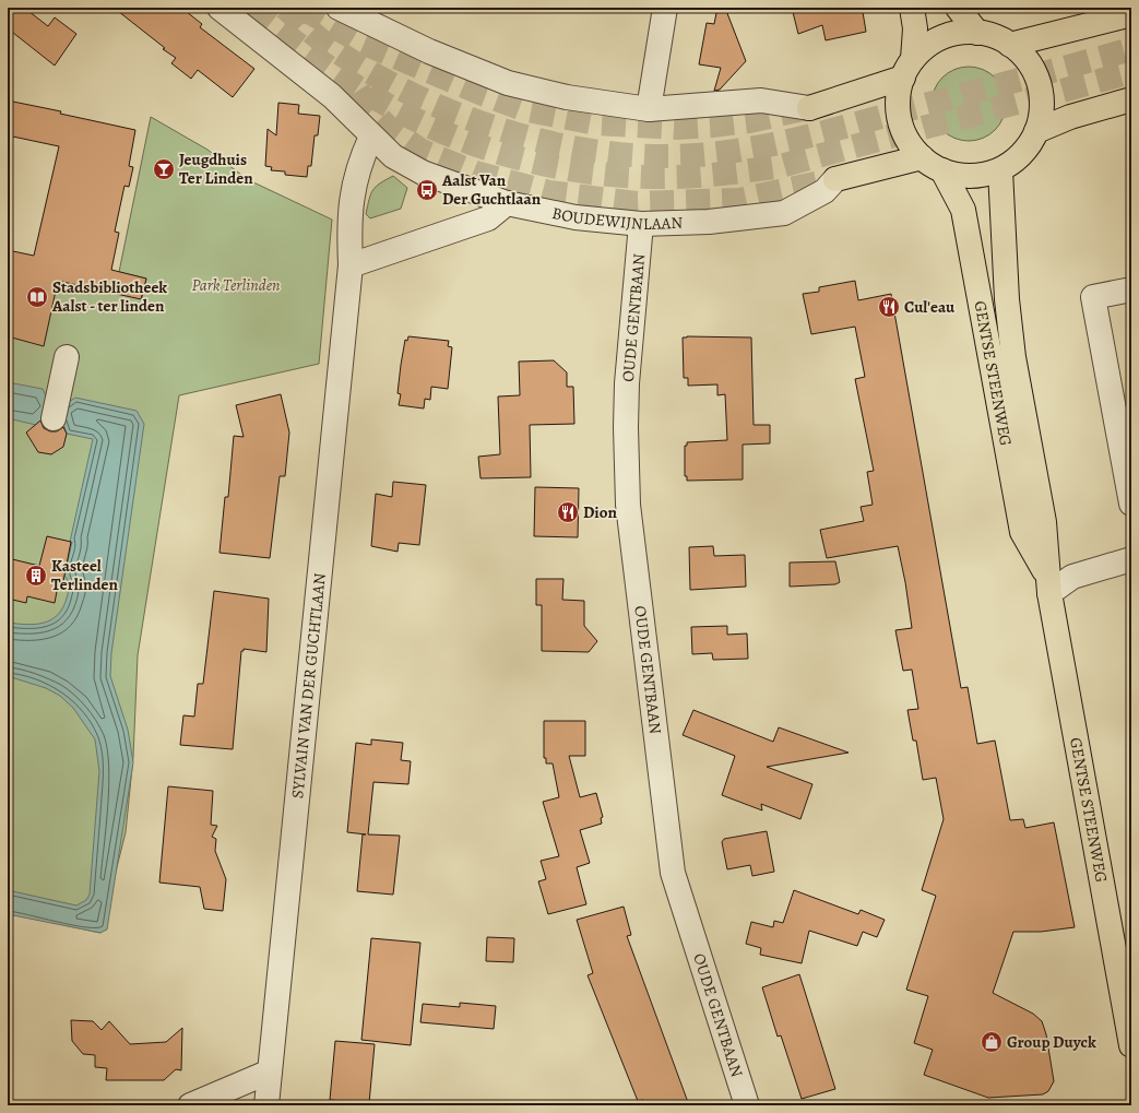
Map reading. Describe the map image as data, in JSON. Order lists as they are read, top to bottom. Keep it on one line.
{"streets":{"main road":["GENTSE STEENWEG"],"street":["BOUDEWIJNLAAN","OUDE GENTBAAN","SYLVAIN VAN DER GUCHTLAAN"]},"crossings":[["BOUDEWIJNLAAN","OUDE GENTBAAN"],["BOUDEWIJNLAAN","SYLVAIN VAN DER GUCHTLAAN"]],"parks":["Park Terlinden"],"places":{"bar":["Jeugdhuis Ter Linden"],"bus stop":["Aalst Van Der Guchtlaan"],"library":["Stadsbibliotheek Aalst - ter linden"],"restaurant":["Cul'eau","Dion"],"building":["Kasteel Terlinden"],"shop":["Group Duyck"]}}
